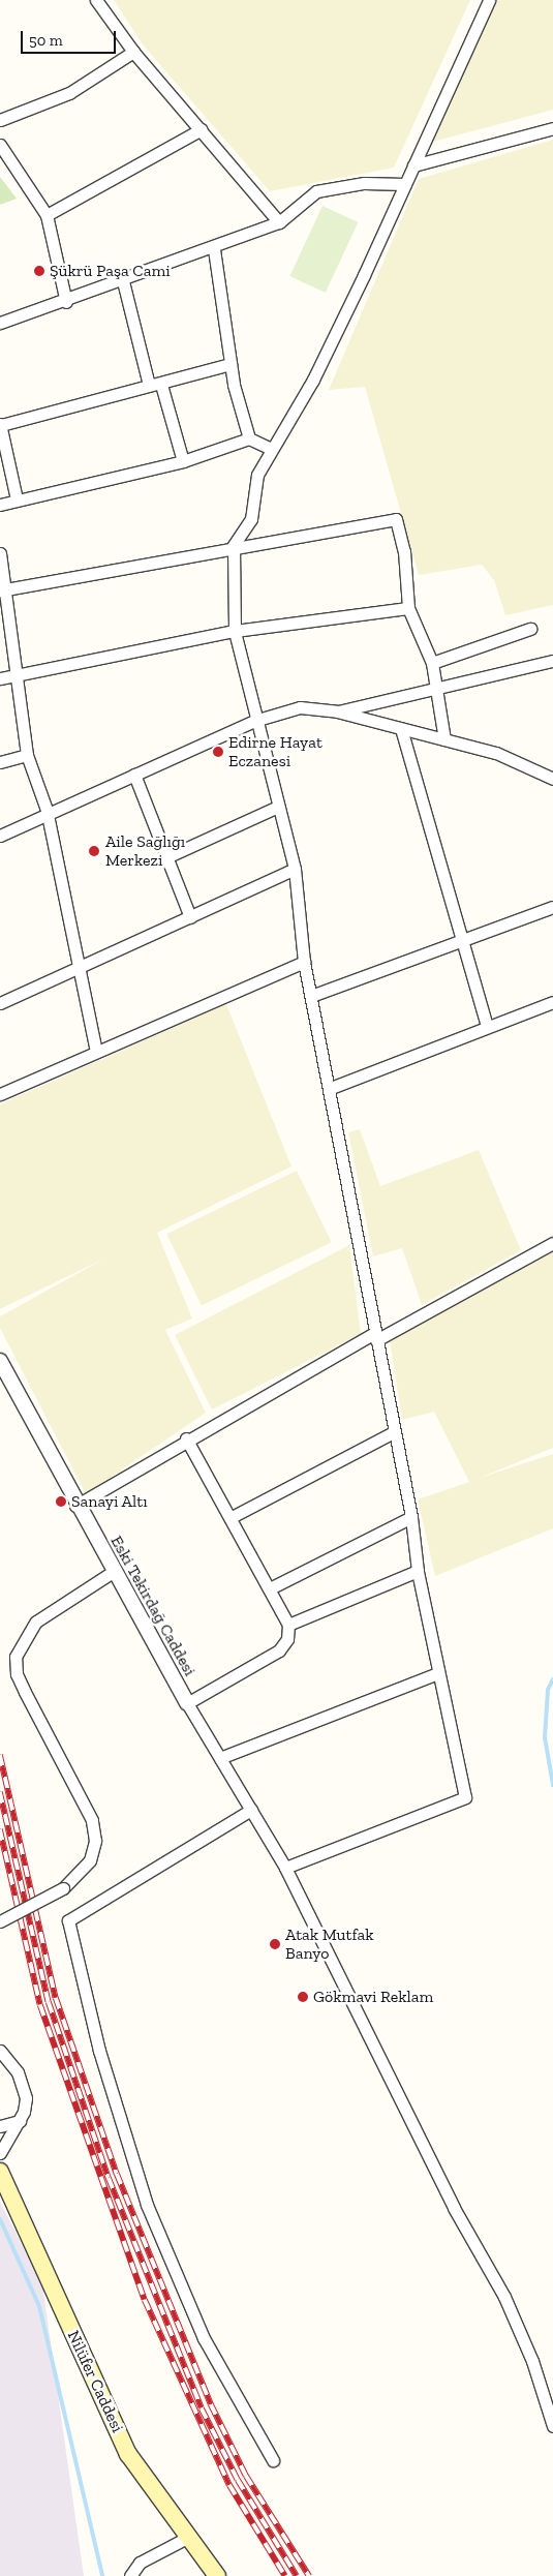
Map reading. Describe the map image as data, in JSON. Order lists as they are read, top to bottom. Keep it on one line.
{"streets":{"main road":["Nilüfer Caddesi"],"street":["Eski Tekirdağ Caddesi"]},"places":["Şükrü Paşa Cami","Edirne Hayat Eczanesi","Aile Sağlığı Merkezi","Sanayi Altı","Atak Mutfak Banyo","Gökmavi Reklam"],"scale_bar":"50 m"}
